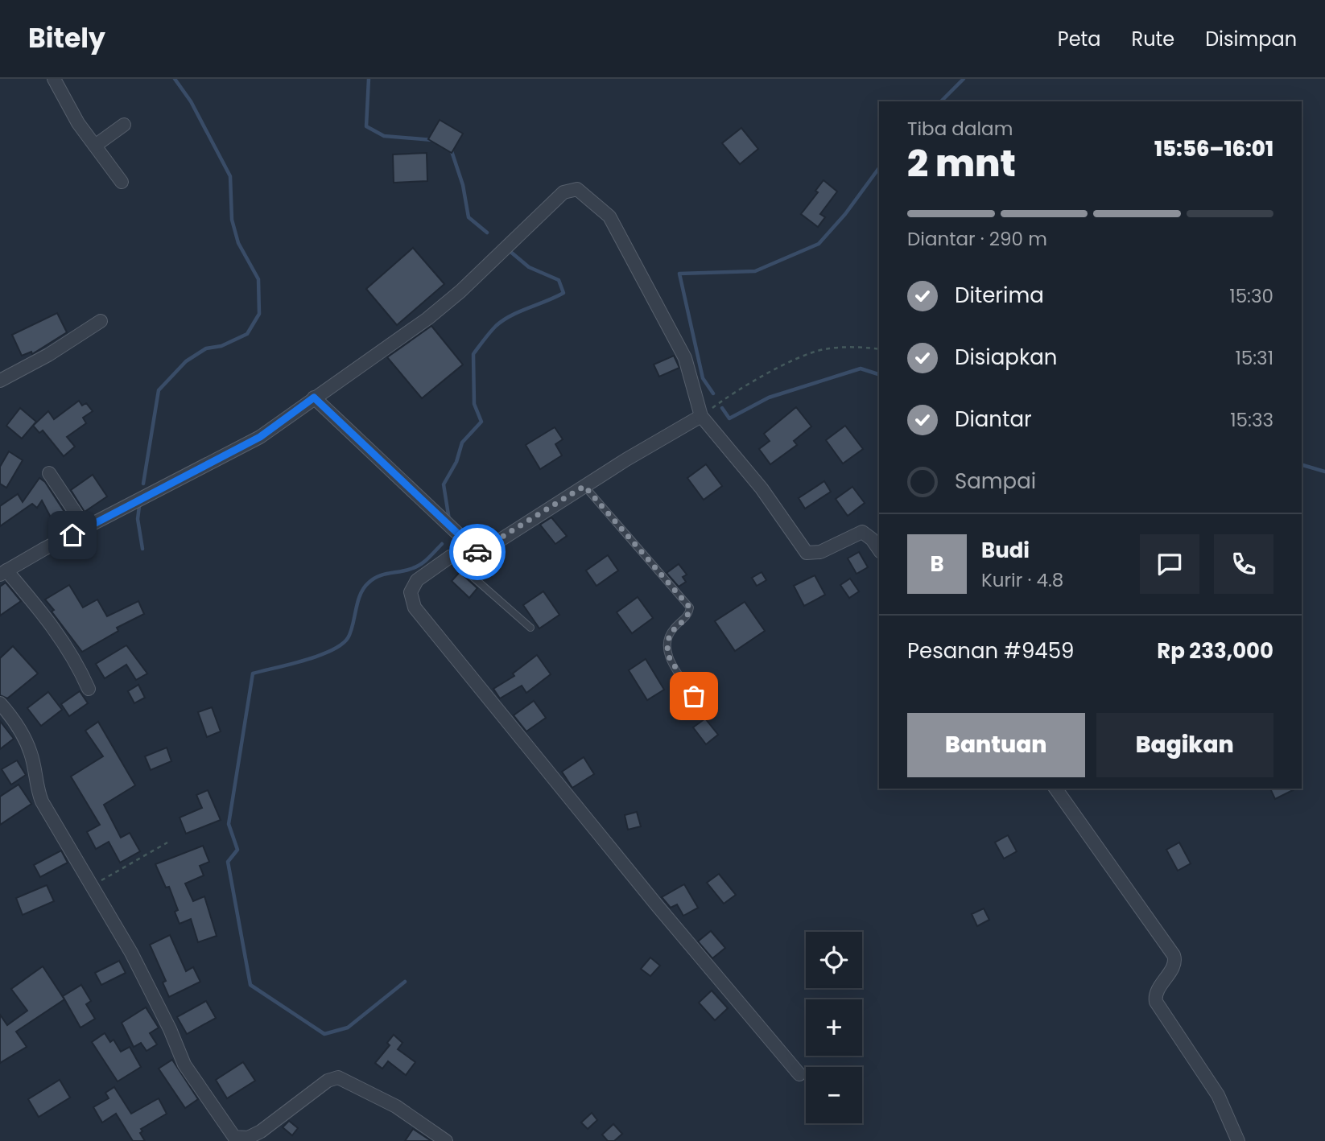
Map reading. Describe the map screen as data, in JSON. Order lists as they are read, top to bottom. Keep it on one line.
{"page":{"header":"Bitely","nav":["Peta","Rute","Disimpan"],"heading":["2 mnt","Tiba dalam","15:56–16:01"],"panel":["Budi","Kurir · 4.8","Pesanan #9459","Rp 233,000"],"bar":"Diantar · 290 m","list":[["Diterima","15:30"],["Disiapkan","15:31"],["Diantar","15:33"],"Sampai"],"round":"B","buttons":["Bantuan","Bagikan"],"map_buttons":["+","−"]}}
